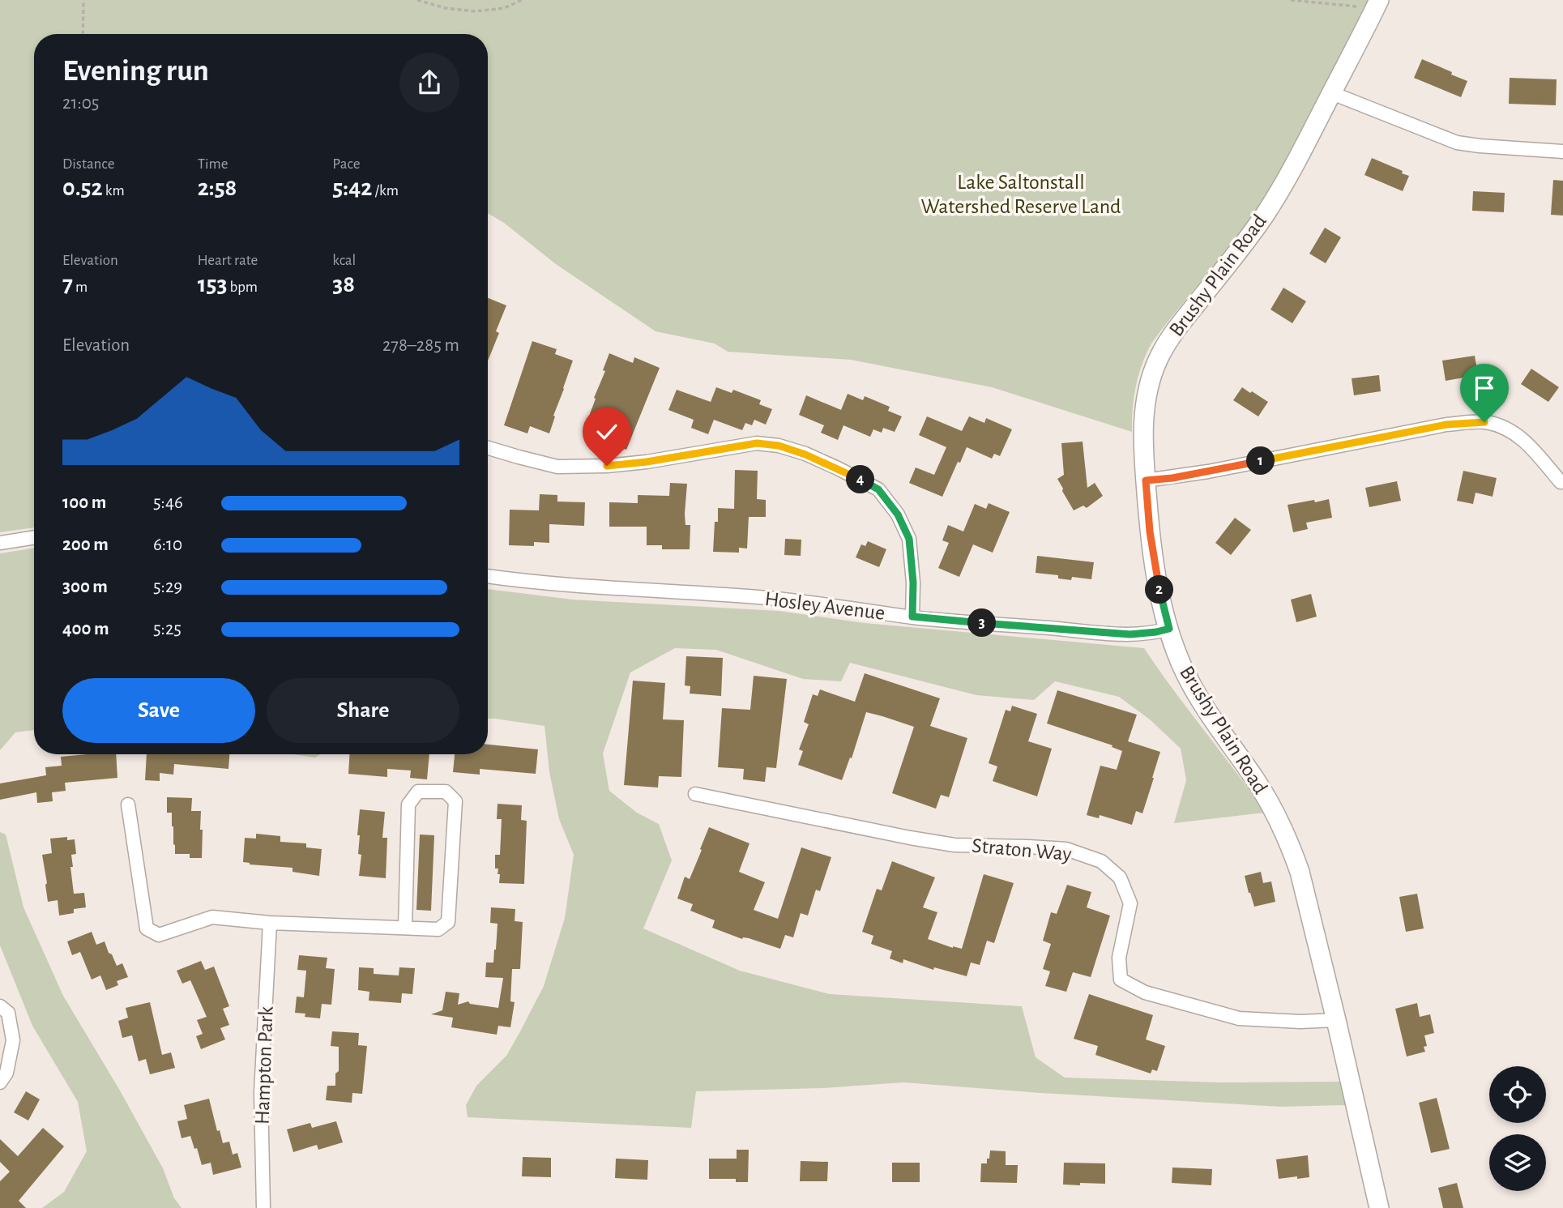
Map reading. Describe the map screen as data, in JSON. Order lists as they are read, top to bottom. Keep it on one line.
{"streets":{"main road":["Brushy Plain Road"],"street":["Hosley Avenue","Straton Way","Hampton Park"]},"crossings":[["Brushy Plain Road","Hosley Avenue"],["Brushy Plain Road","Straton Way"]],"parks":["Lake Saltonstall Watershed Reserve Land"],"page":{"heading":["Evening run","21:05"],"stats":[["Distance","0.52 km"],["Time","2:58"],["Pace","5:42 /km"],["Elevation","7 m"],["Heart rate","153 bpm"],["kcal","38"]],"chart":["Elevation","278–285 m"],"pins":["1","4","2","3"],"list":[{"name":"100 m","note":"5:46"},{"name":"200 m","note":"6:10"},{"name":"300 m","note":"5:29"},{"name":"400 m","note":"5:25"}],"buttons":["Save","Share"]}}
